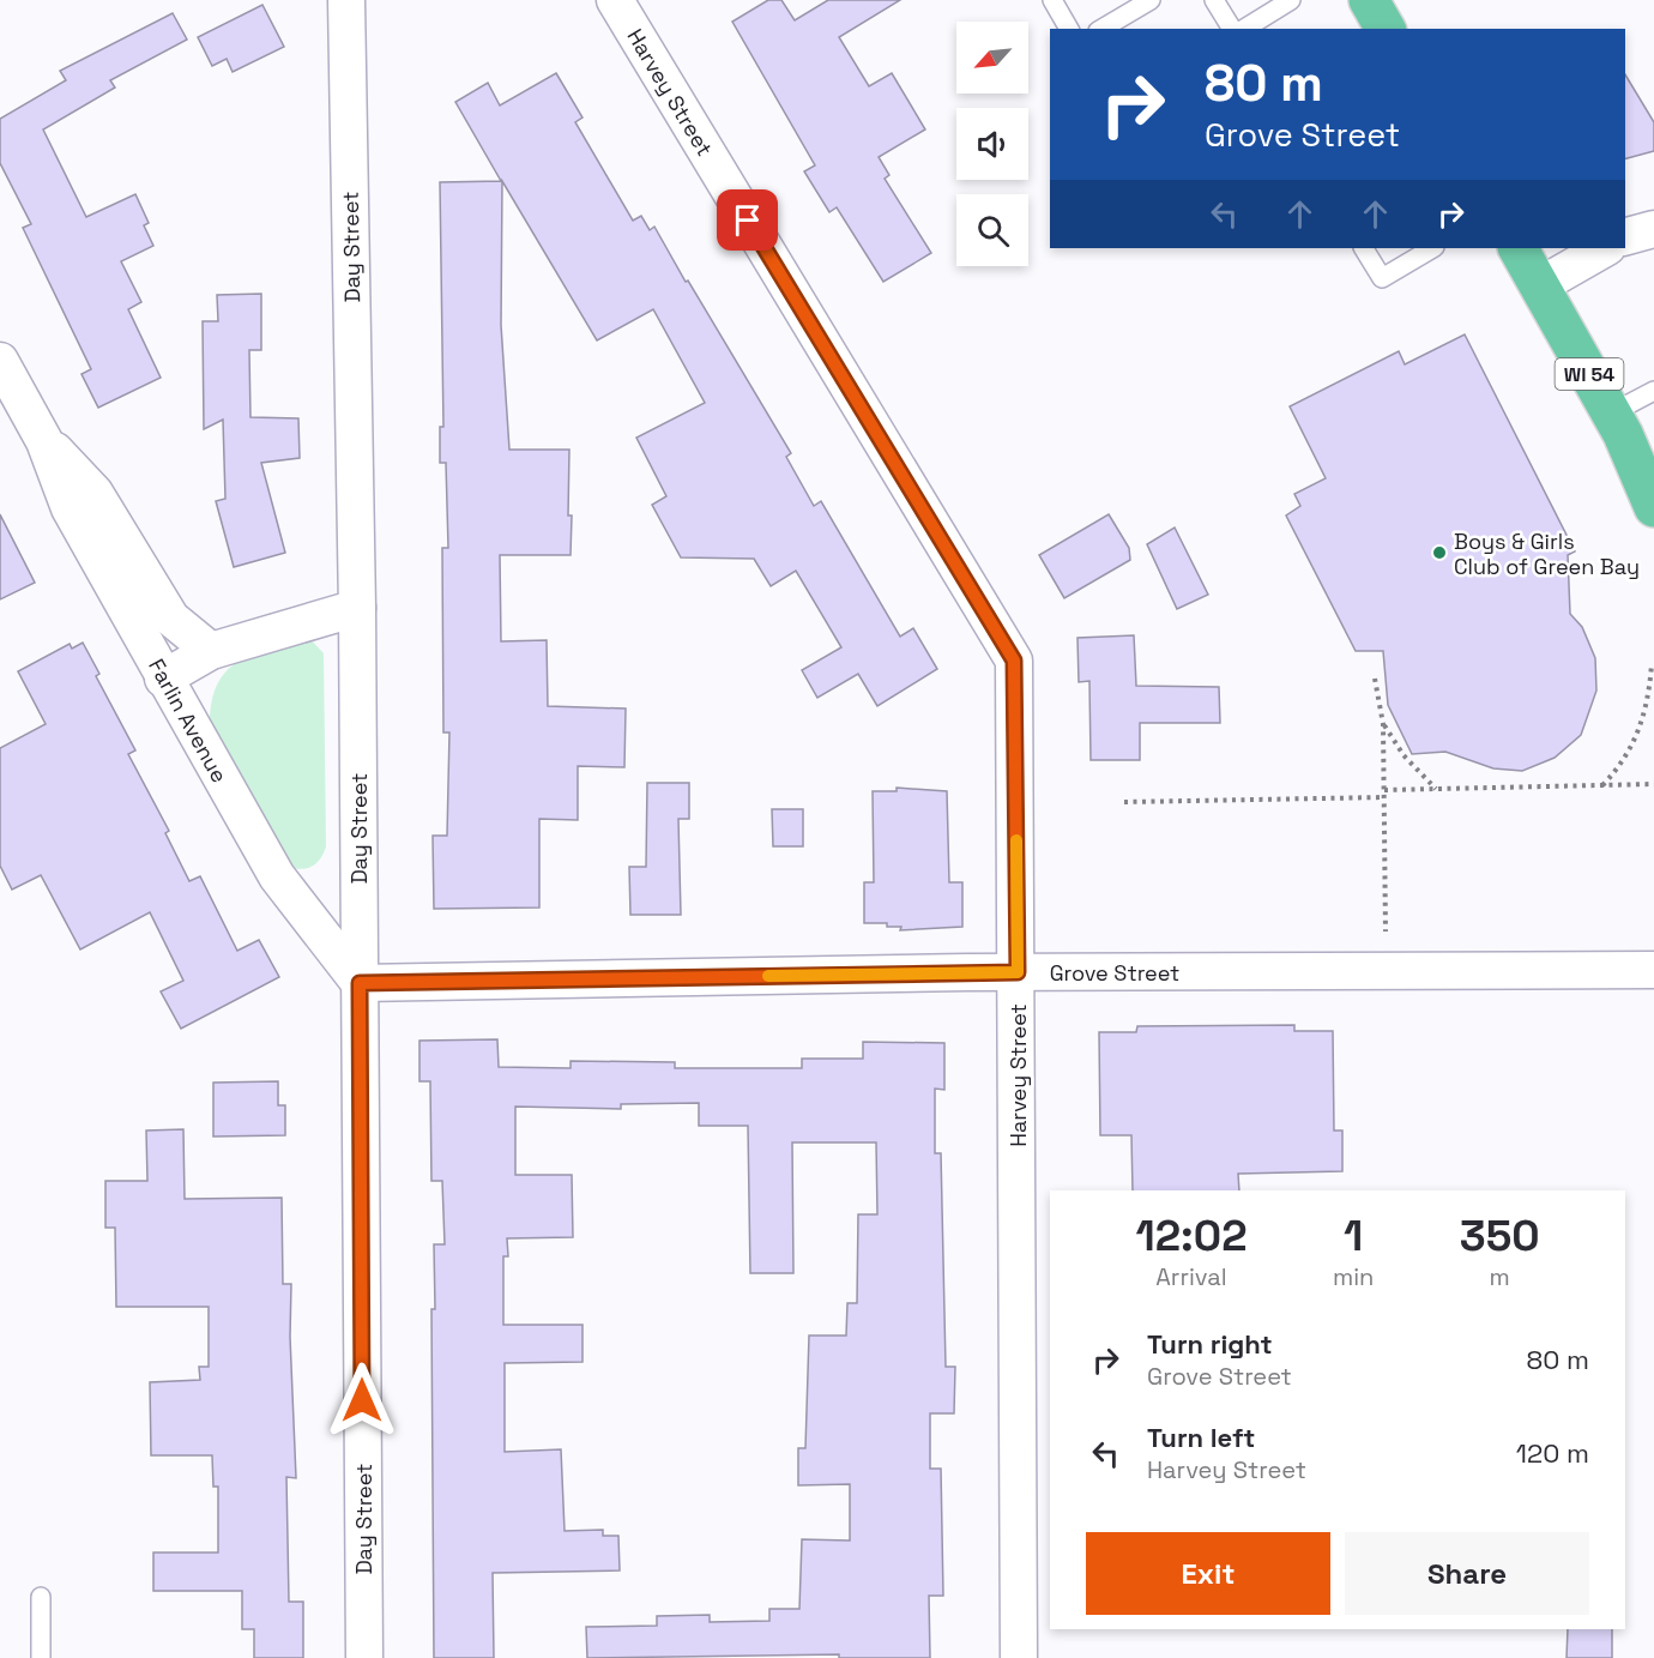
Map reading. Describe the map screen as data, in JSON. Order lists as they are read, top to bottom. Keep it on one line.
{"streets":{"main road":["WI 54"],"street":["Harvey Street","Day Street","Farlin Avenue","Grove Street"]},"crossings":[["Harvey Street","Grove Street"],["Day Street","Farlin Avenue"],["Day Street","Grove Street"],["Farlin Avenue","Grove Street"]],"places":["Boys & Girls Club of Green Bay"],"north":"bottom left","page":{"turn":["80 m","Grove Street"],"eta":["12:02","Arrival","1","min","350","m"],"list":[{"name":"Turn right","note":"Grove Street","value":"80 m"},{"name":"Turn left","note":"Harvey Street","value":"120 m"}],"buttons":["Exit","Share"]}}
